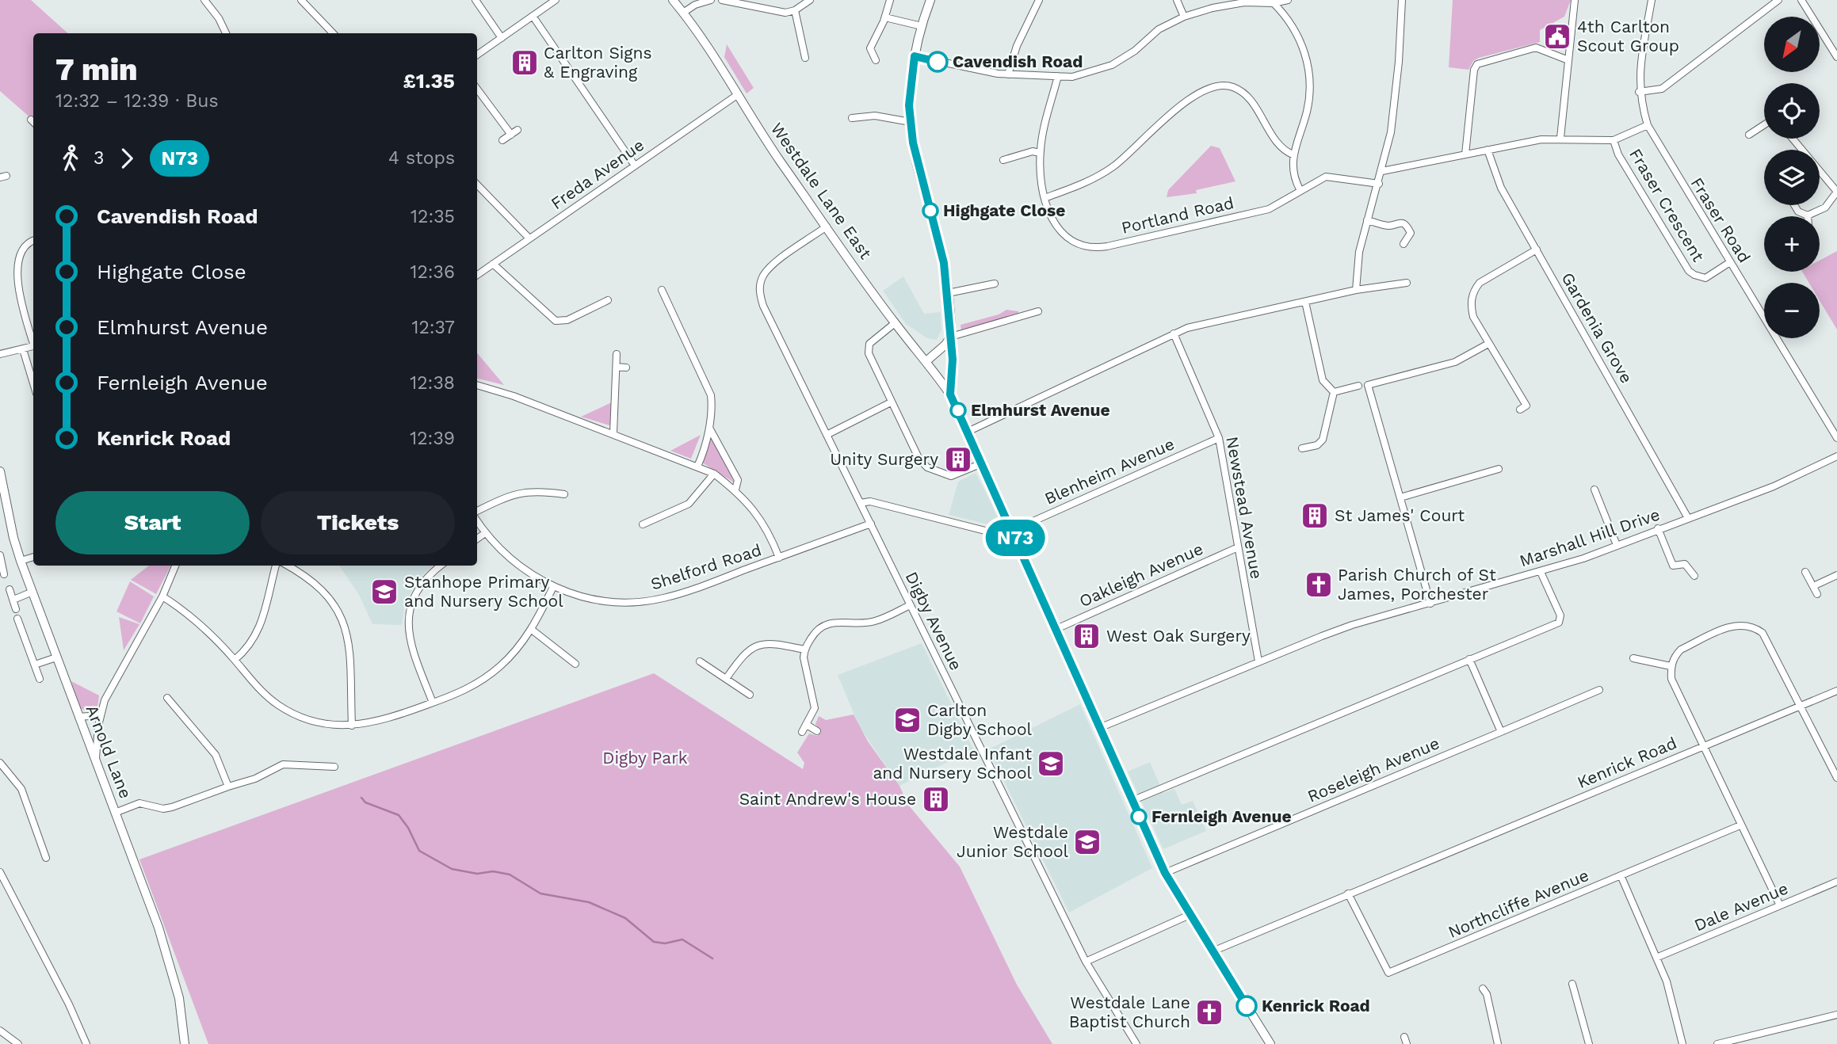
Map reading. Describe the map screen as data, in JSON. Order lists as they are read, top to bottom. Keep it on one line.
{"streets":{"street":["Freda Avenue","Westdale Lane East","Fraser Crescent","Portland Road","Fraser Road","Gardenia Grove","Blenheim Avenue","Newstead Avenue","Marshall Hill Drive","Shelford Road","Oakleigh Avenue","Digby Avenue","Arnold Lane","Kenrick Road","Roseleigh Avenue","Northcliffe Avenue","Dale Avenue"]},"crossings":[["Freda Avenue","Westdale Lane East"],["Westdale Lane East","Blenheim Avenue"],["Westdale Lane East","Marshall Hill Drive"],["Westdale Lane East","Oakleigh Avenue"],["Westdale Lane East","Digby Avenue"],["Westdale Lane East","Kenrick Road"],["Westdale Lane East","Roseleigh Avenue"],["Fraser Crescent","Fraser Road"],["Gardenia Grove","Marshall Hill Drive"],["Blenheim Avenue","Newstead Avenue"],["Newstead Avenue","Marshall Hill Drive"],["Newstead Avenue","Oakleigh Avenue"],["Shelford Road","Digby Avenue"],["Kenrick Road","Northcliffe Avenue"]],"parks":["Digby Park"],"places":{"public building":["4th Carlton Scout Group"],"other":["Cavendish Road","Highgate Close","Elmhurst Avenue","Fernleigh Avenue","Kenrick Road"],"building":["Carlton Signs & Engraving","Unity Surgery","St James' Court","West Oak Surgery","Saint Andrew's House"],"church":["Parish Church of St James, Porchester","Westdale Lane Baptist Church"],"school or university":["Stanhope Primary and Nursery School","Carlton Digby School","Westdale Infant and Nursery School","Westdale Junior School"]},"lines":["bus line N73"],"north":"bottom left","page":{"on_map":"N73","map_buttons":["+","−"],"heading":["7 min","12:32 – 12:39 · Bus","£1.35"],"legs":["3","N73","4 stops"],"list":[{"name":"Cavendish Road","value":"12:35"},{"name":"Highgate Close","value":"12:36"},{"name":"Elmhurst Avenue","value":"12:37"},{"name":"Fernleigh Avenue","value":"12:38"},{"name":"Kenrick Road","value":"12:39"}],"buttons":["Start","Tickets"]}}
